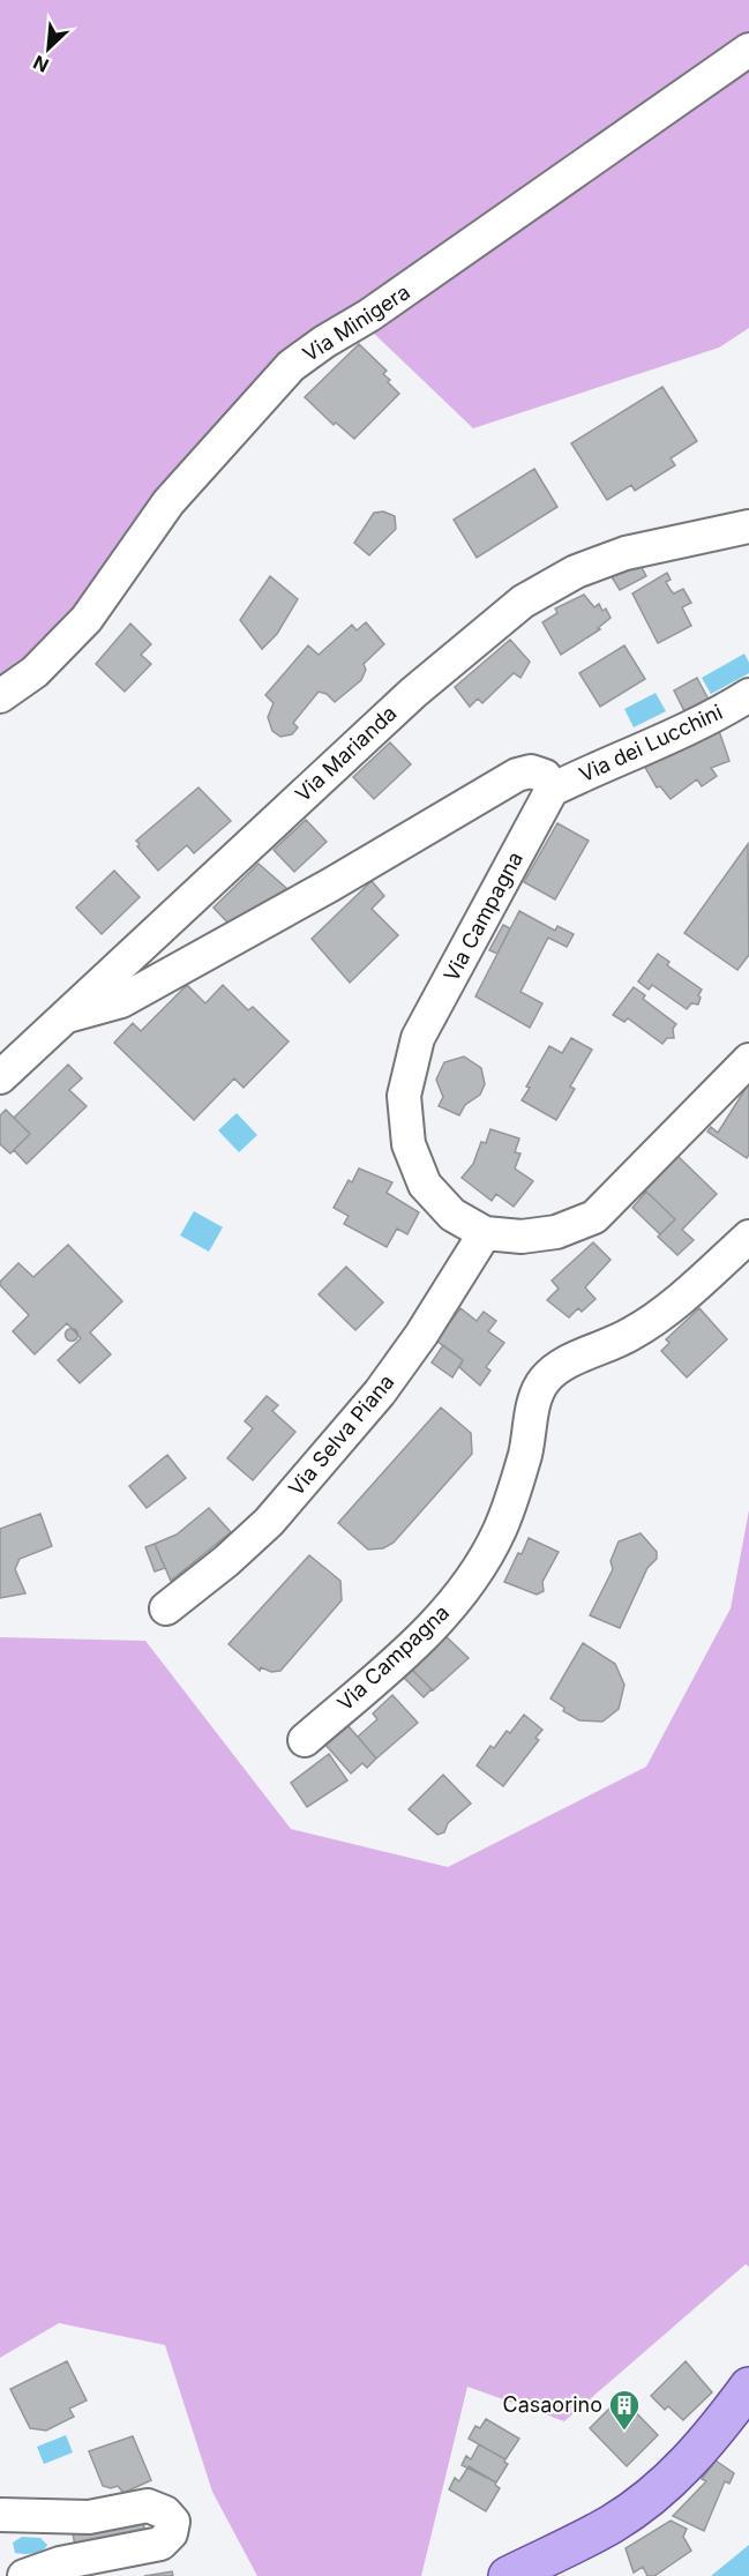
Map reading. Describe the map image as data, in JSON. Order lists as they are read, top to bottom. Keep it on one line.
{"streets":{"street":["Via Minigera","Via dei Lucchini","Via Marianda","Via Campagna","Via Selva Piana"]},"crossings":[["Via dei Lucchini","Via Campagna"],["Via Campagna","Via Selva Piana"]],"places":{"building":["Casaorino"]},"north":"bottom left"}
